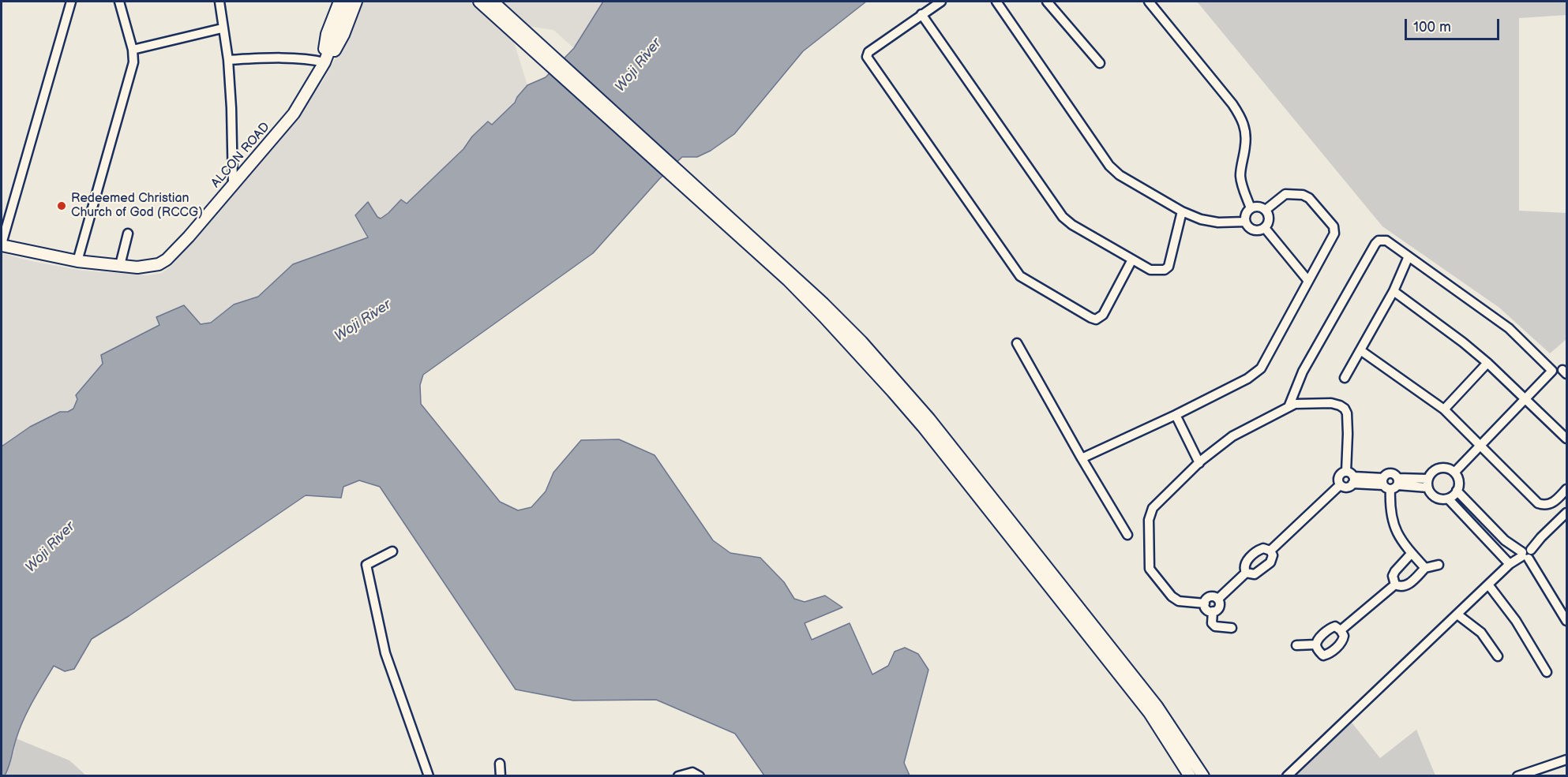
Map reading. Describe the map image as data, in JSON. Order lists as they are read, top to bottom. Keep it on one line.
{"streets":{"main road":["ALCON ROAD"]},"water":["Woji River"],"places":["Redeemed Christian Church of God (RCCG)"],"scale_bar":"100 m"}
